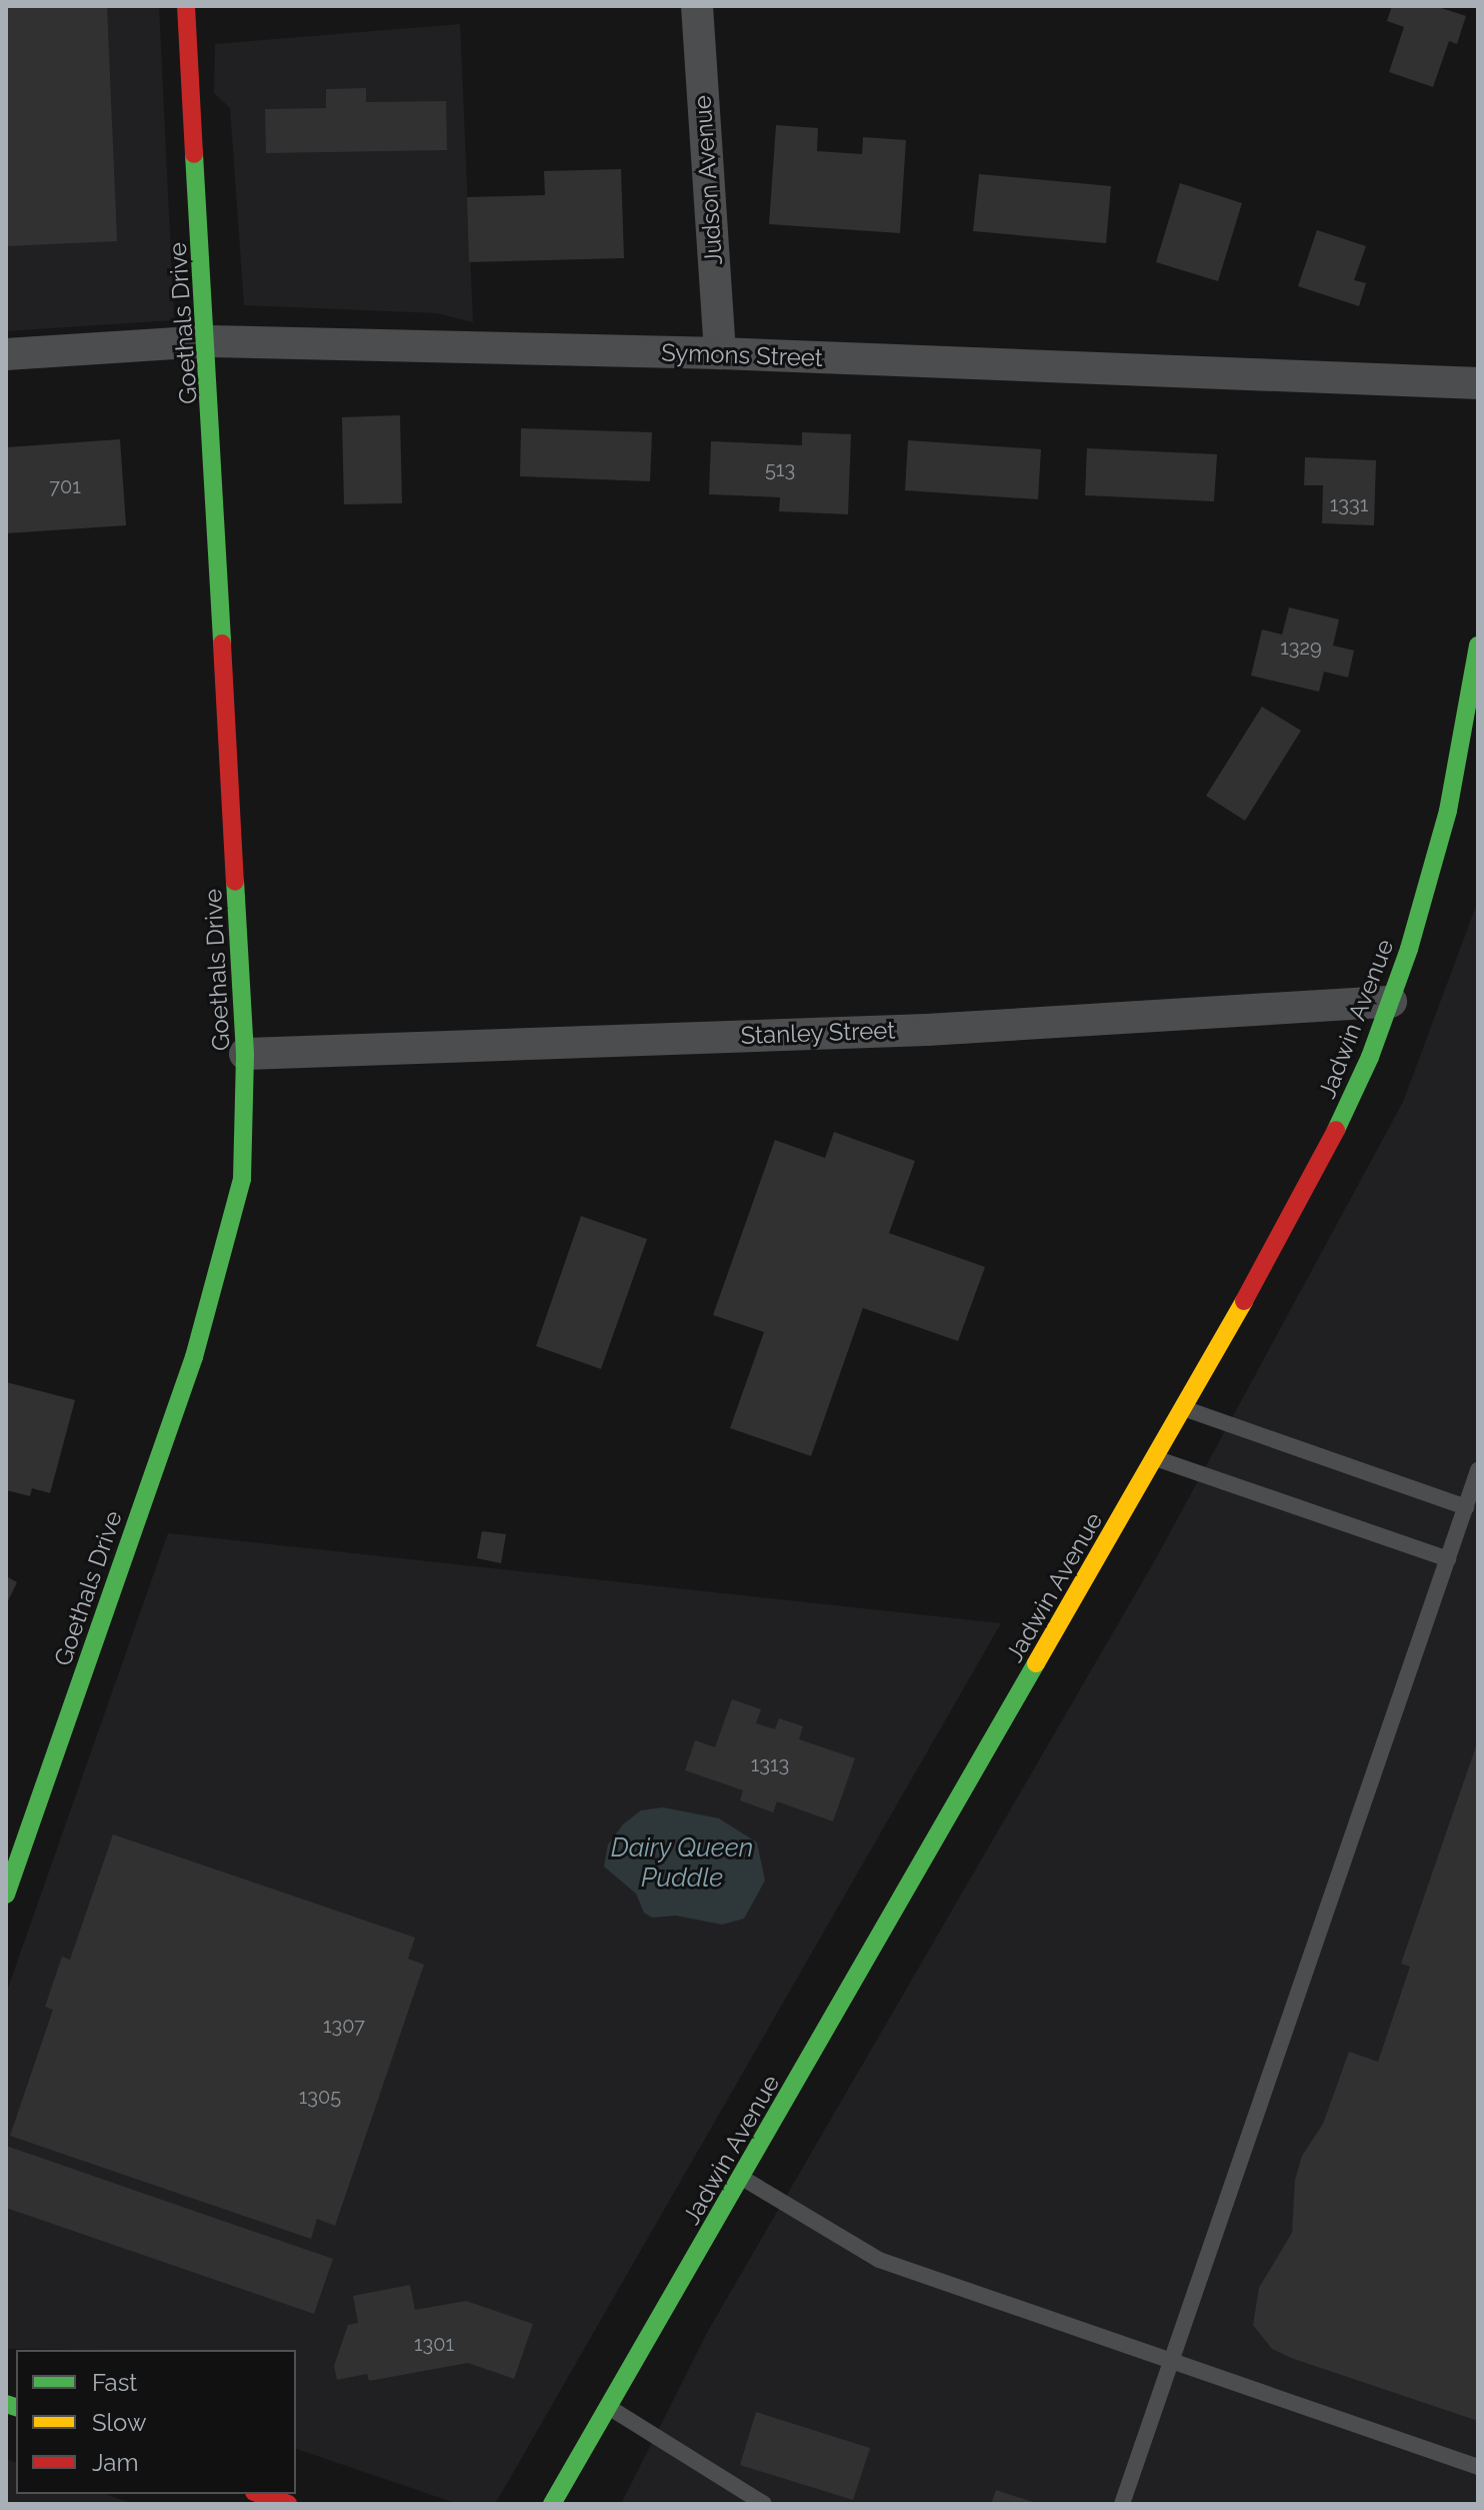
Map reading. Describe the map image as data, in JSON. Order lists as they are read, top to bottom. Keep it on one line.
{"streets":{"main road":["Goethals Drive","Jadwin Avenue"],"street":["Judson Avenue","Symons Street","Stanley Street"]},"crossings":[["Judson Avenue","Symons Street"],["Goethals Drive","Symons Street"],["Goethals Drive","Stanley Street"],["Jadwin Avenue","Stanley Street"]],"water":["Dairy Queen Puddle"],"house_numbers":["513","701","1331","1329","1313","1307","1305","1301"],"legend":["Fast","Slow","Jam"]}
